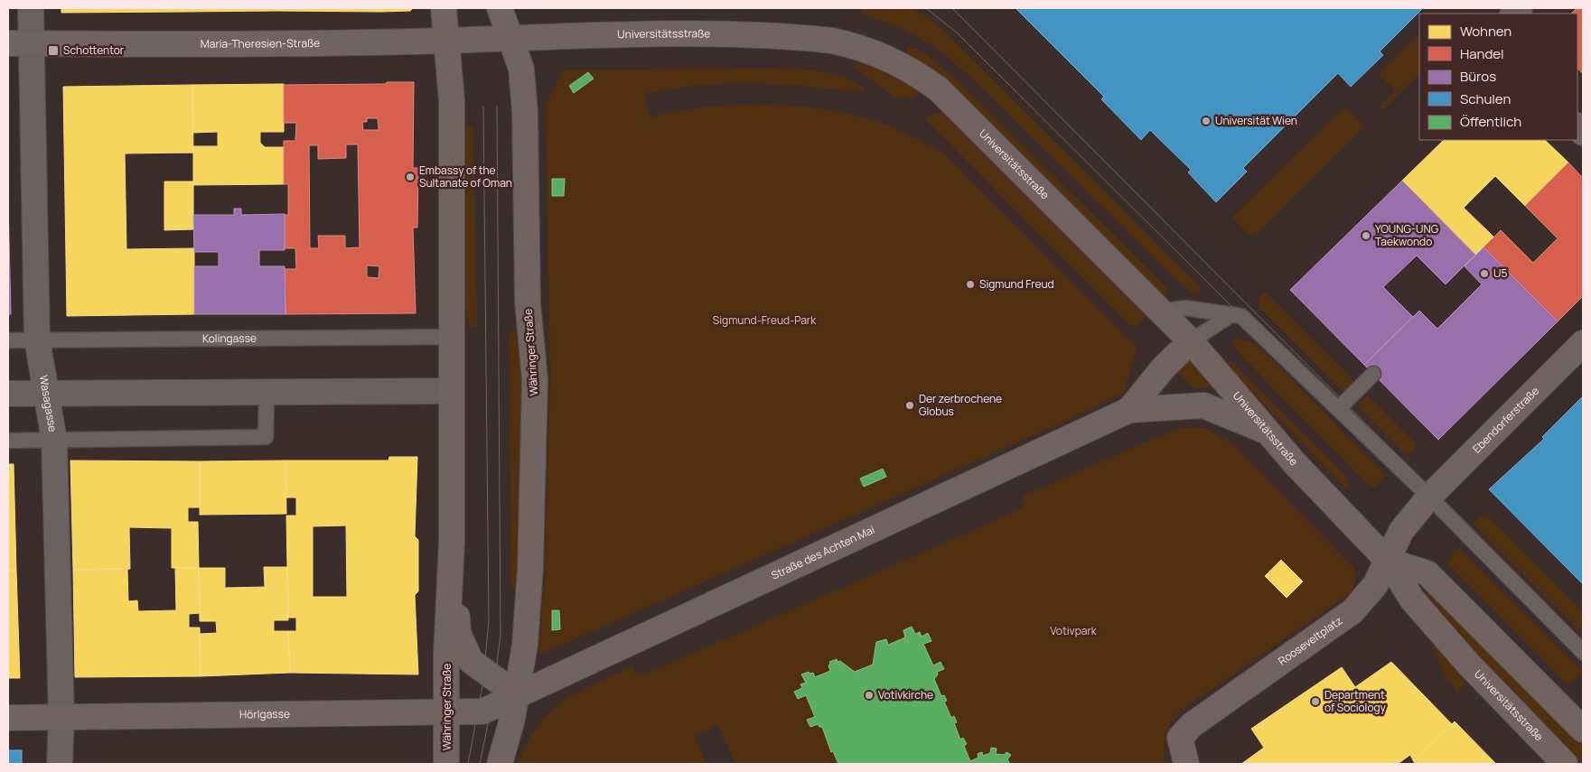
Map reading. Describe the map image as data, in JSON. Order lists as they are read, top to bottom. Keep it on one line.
{"streets":{"main road":["Universitätsstraße","Maria-Theresien-Straße","Währinger Straße","Ebendorferstraße","Straße des Achten Mai","Rooseveltplatz","Hörlgasse"],"street":["Wasagasse"],"lane":["Kolingasse"]},"crossings":[["Universitätsstraße","Maria-Theresien-Straße"],["Universitätsstraße","Währinger Straße"],["Universitätsstraße","Straße des Achten Mai"],["Universitätsstraße","Rooseveltplatz"],["Maria-Theresien-Straße","Währinger Straße"],["Maria-Theresien-Straße","Wasagasse"],["Kolingasse","Währinger Straße"],["Kolingasse","Wasagasse"],["Währinger Straße","Straße des Achten Mai"],["Währinger Straße","Hörlgasse"],["Wasagasse","Hörlgasse"],["Ebendorferstraße","Rooseveltplatz"],["Straße des Achten Mai","Hörlgasse"]],"parks":["Sigmund-Freud-Park","Votivpark"],"places":{"transit":["Schottentor"],"other":["Universität Wien","Embassy of the Sultanate of Oman","YOUNG-UNG Taekwondo","U5","Sigmund Freud","Der zerbrochene Globus","Votivkirche","Department of Sociology"]},"legend":["Wohnen","Handel","Büros","Schulen","Öffentlich"]}
